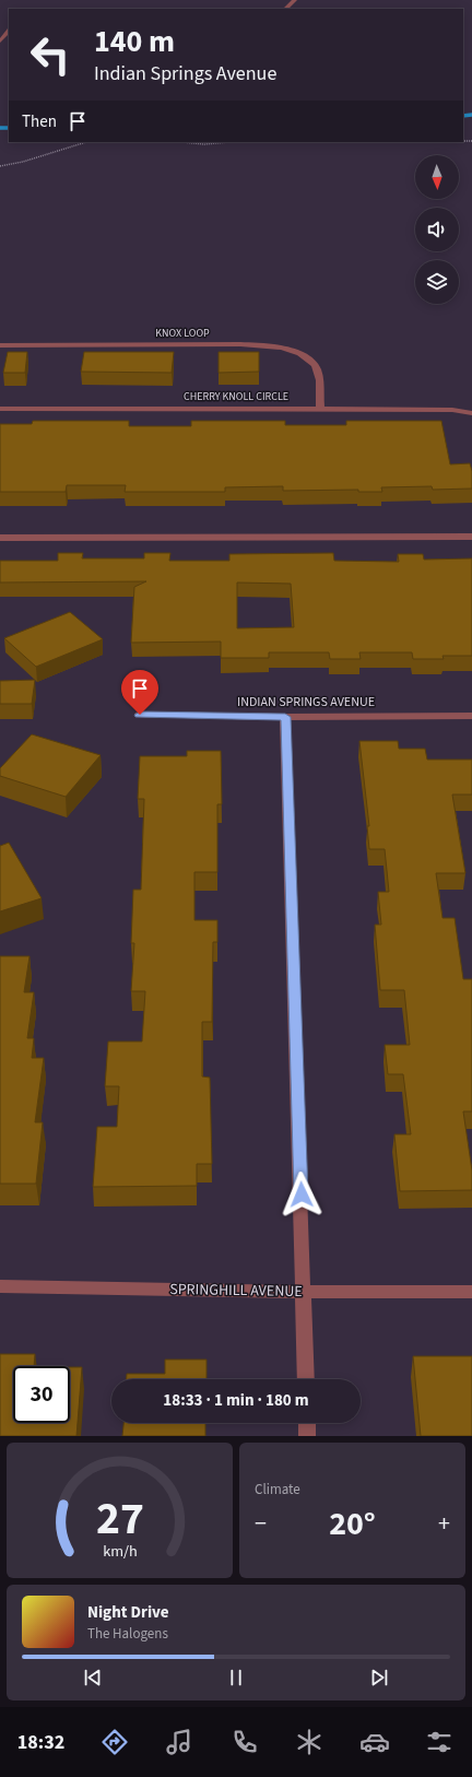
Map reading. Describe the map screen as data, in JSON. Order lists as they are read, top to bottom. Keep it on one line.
{"streets":{"street":["KNOX LOOP","CHERRY KNOLL CIRCLE","INDIAN SPRINGS AVENUE","SPRINGHILL AVENUE"]},"crossings":[["KNOX LOOP","CHERRY KNOLL CIRCLE"]],"north":"bottom","page":{"turn":["140 m","Indian Springs Avenue"],"then":"Then","limit":"30","trip":"18:33 · 1 min · 180 m","tile":"Climate","heat":["−","20°","+"],"song":["Night Drive","The Halogens"],"tabs":"18:32","gauge":["27","km/h"]}}
